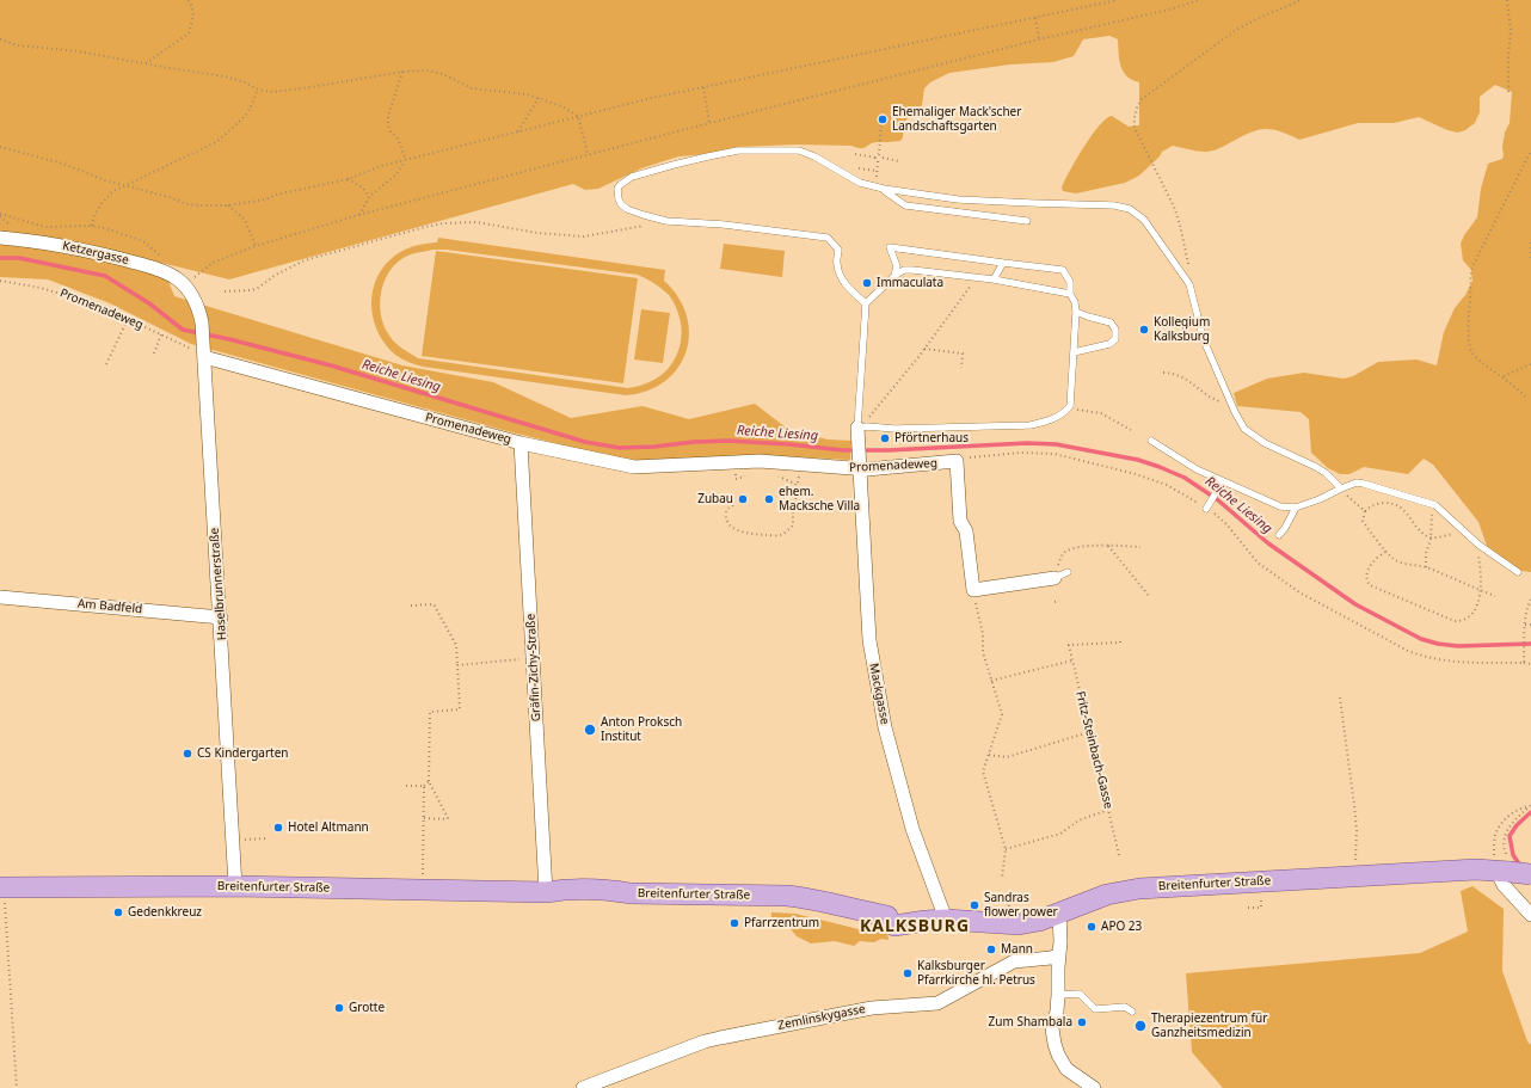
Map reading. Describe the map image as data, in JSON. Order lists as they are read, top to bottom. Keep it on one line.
{"streets":{"main road":["Breitenfurter Straße"],"street":["Ketzergasse","Promenadeweg","Haselbrunnerstraße","Am Badfeld","Gräfin-Zichy-Straße","Mackgasse","Zemlinskygasse"],"path":["Fritz-Steinbach-Gasse"]},"crossings":[["Ketzergasse","Haselbrunnerstraße"],["Promenadeweg","Haselbrunnerstraße"],["Promenadeweg","Gräfin-Zichy-Straße"],["Promenadeweg","Mackgasse"],["Haselbrunnerstraße","Am Badfeld"],["Haselbrunnerstraße","Breitenfurter Straße"],["Gräfin-Zichy-Straße","Breitenfurter Straße"],["Mackgasse","Breitenfurter Straße"]],"districts":["KALKSBURG"],"water":["Reiche Liesing"],"places":["Ehemaliger Mack'scher Landschaftsgarten","Immaculata","Kollegium Kalksburg","Pförtnerhaus","Zubau","ehem. Macksche Villa","Anton Proksch Institut","CS Kindergarten","Hotel Altmann","Sandras flower power","Gedenkkreuz","Pfarrzentrum","APO 23","Mann","Kalksburger Pfarrkirche hl. Petrus","Grotte","Zum Shambala","Therapiezentrum für Ganzheitsmedizin"]}
